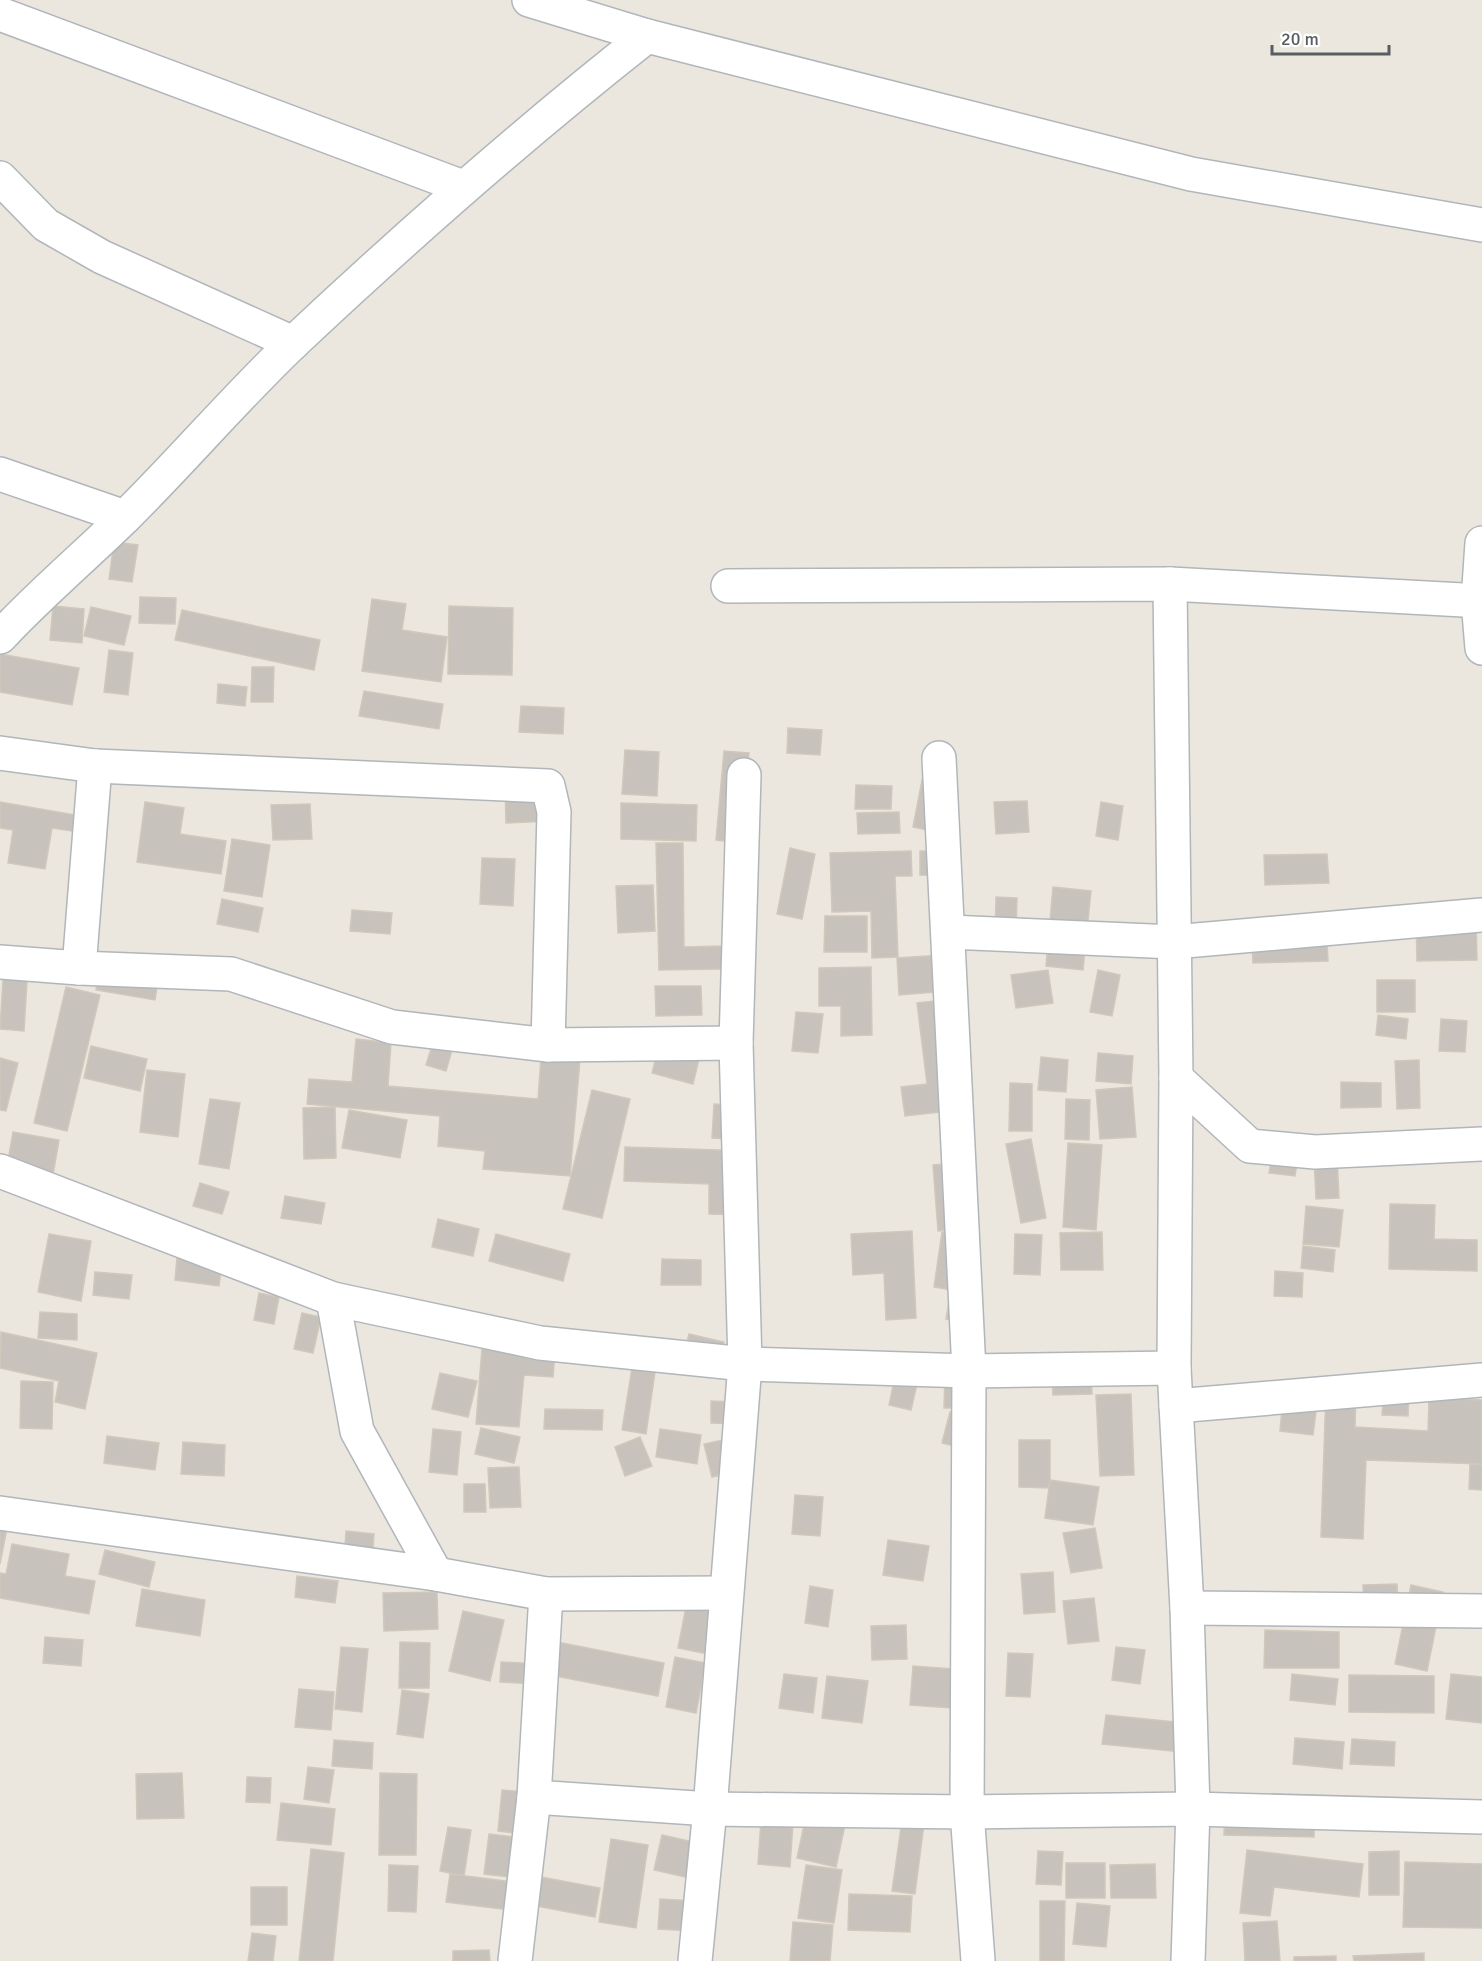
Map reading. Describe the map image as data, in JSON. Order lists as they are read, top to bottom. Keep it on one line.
{"scale_bar":"20 m"}
